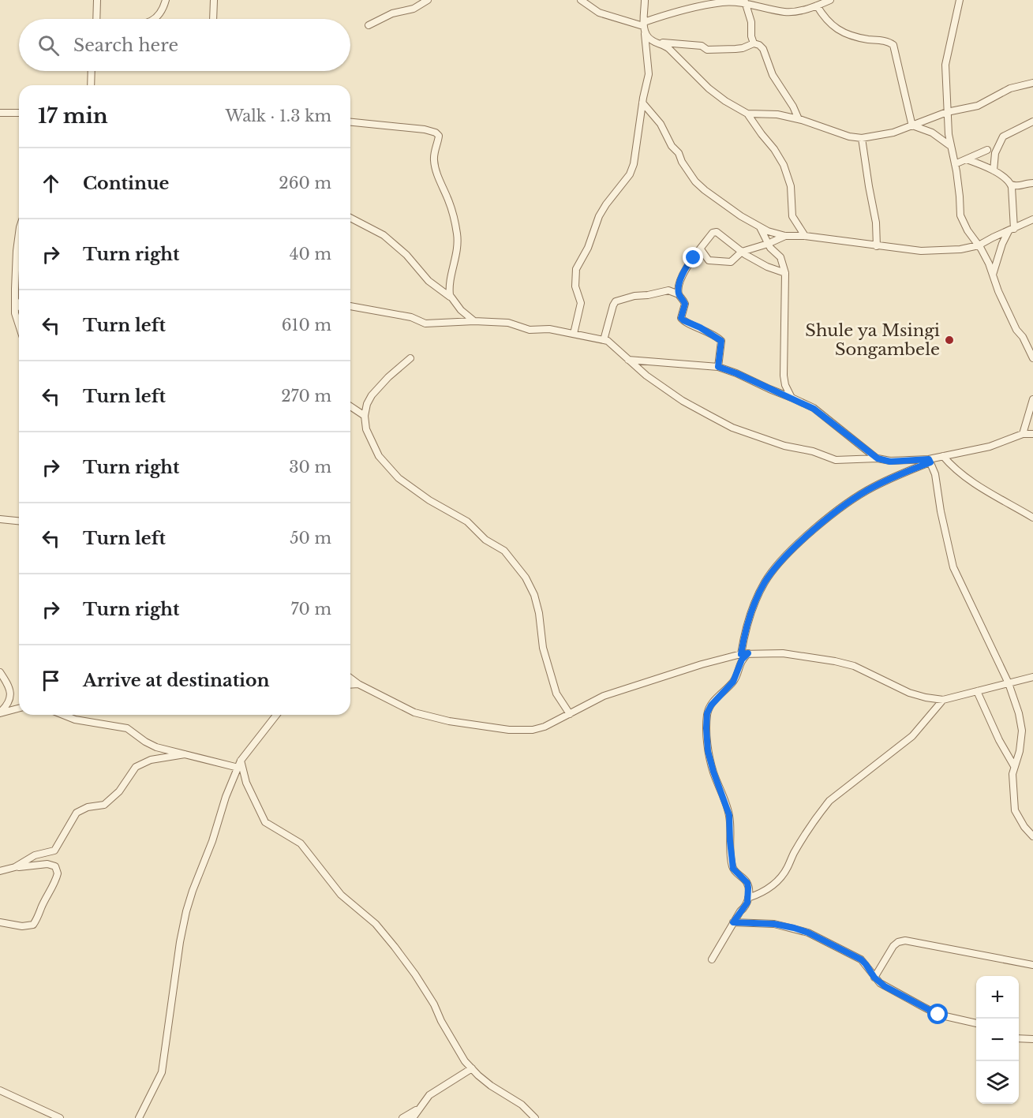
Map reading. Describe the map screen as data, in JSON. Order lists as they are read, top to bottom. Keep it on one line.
{"places":["Shule ya Msingi Songambele"],"page":{"search":"Search here","heading":["17 min","Walk · 1.3 km"],"list":[["Continue","260 m"],["Turn right","40 m"],["Turn left","610 m"],["Turn left","270 m"],["Turn right","30 m"],["Turn left","50 m"],["Turn right","70 m"],"Arrive at destination"],"map_buttons":["+","−"]}}
